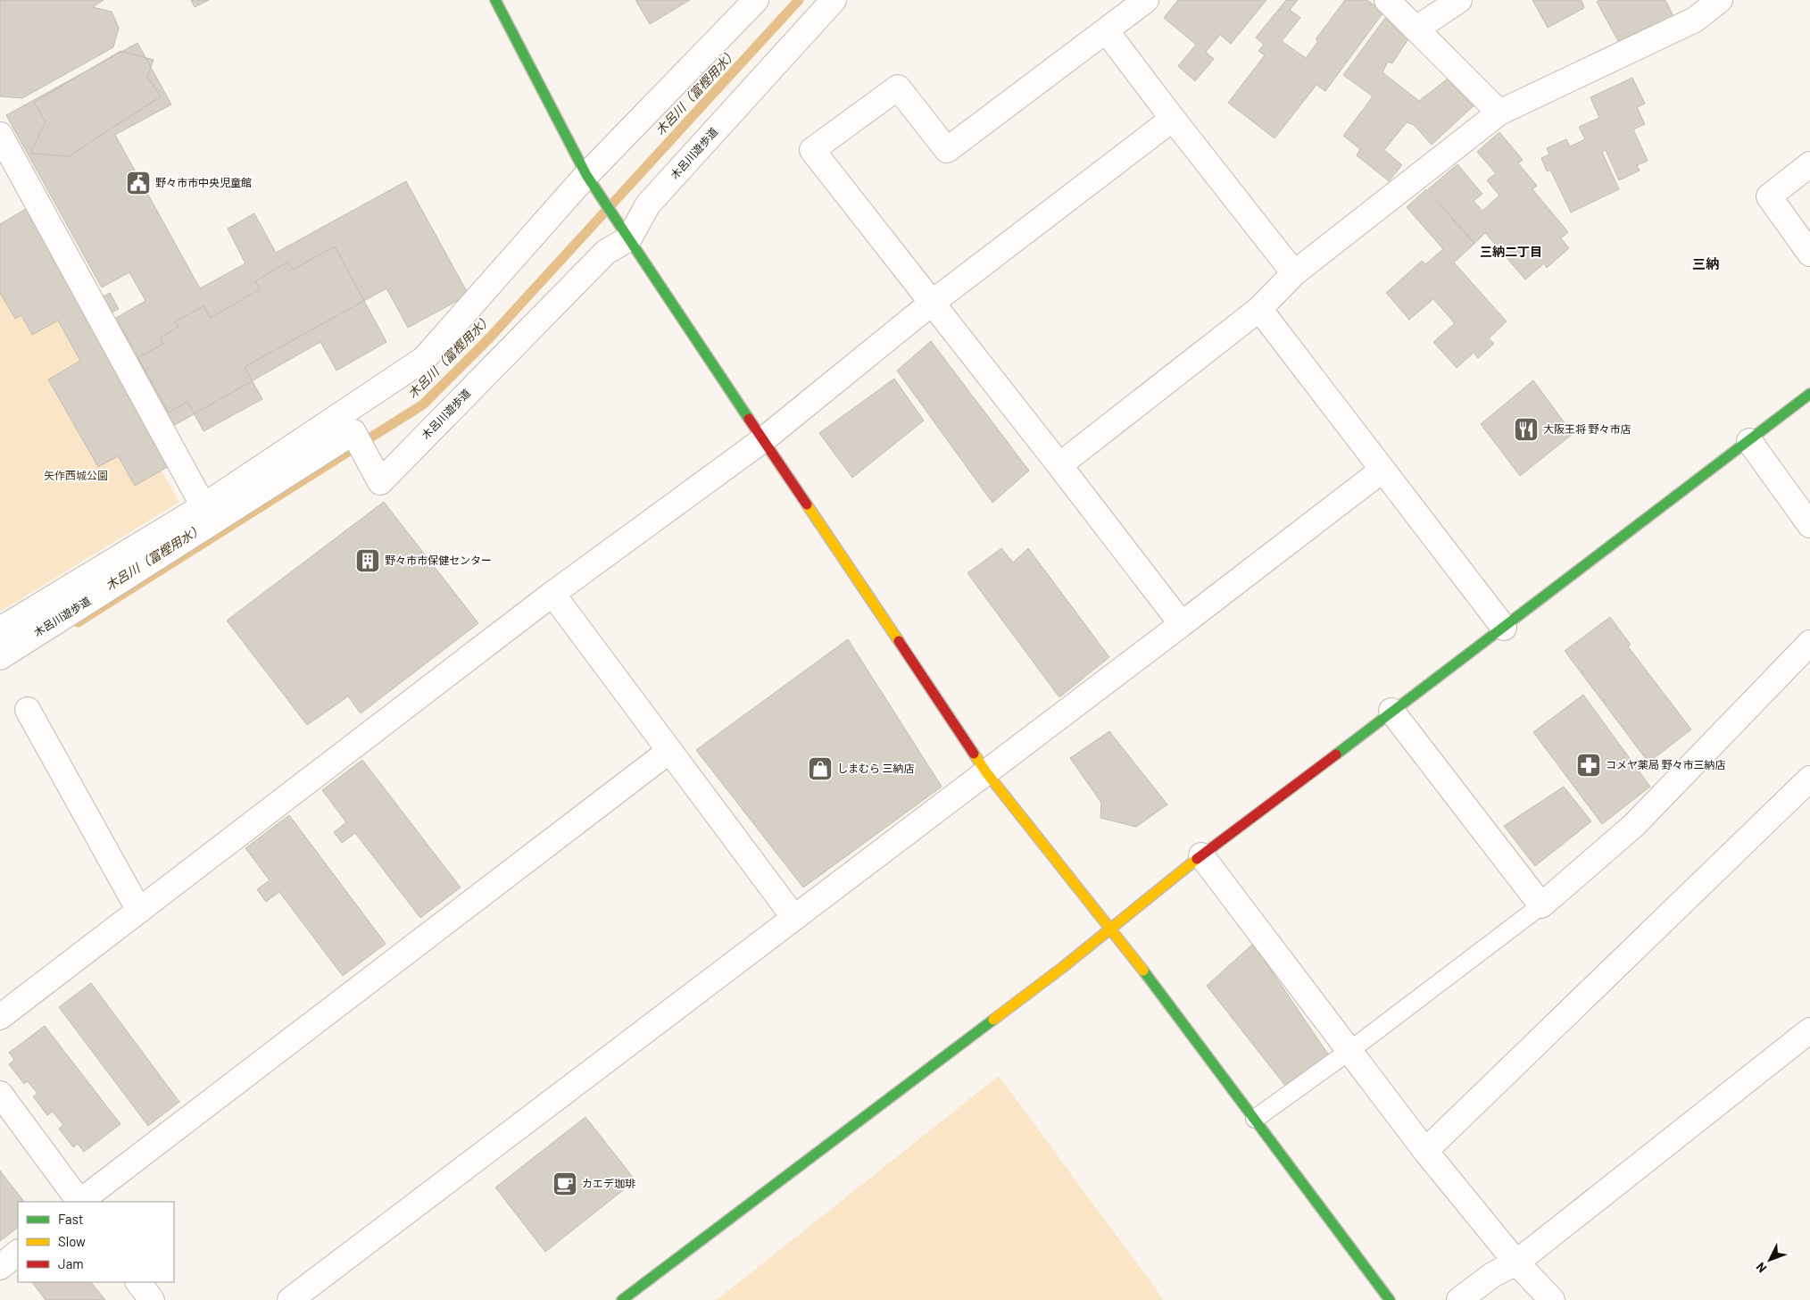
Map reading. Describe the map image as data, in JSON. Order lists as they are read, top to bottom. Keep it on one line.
{"streets":{"street":["木呂川遊歩道"]},"districts":["三納二丁目","三納"],"water":["木呂川（富樫用水）"],"parks":["矢作西城公園"],"places":{"public building":["野々市市中央児童館"],"restaurant":["大阪王将 野々市店"],"building":["野々市市保健センター"],"pharmacy":["コメヤ薬局 野々市三納店"],"shop":["しまむら 三納店"],"cafe":["カエデ珈琲"]},"legend":["Fast","Slow","Jam"],"north":"bottom left"}
